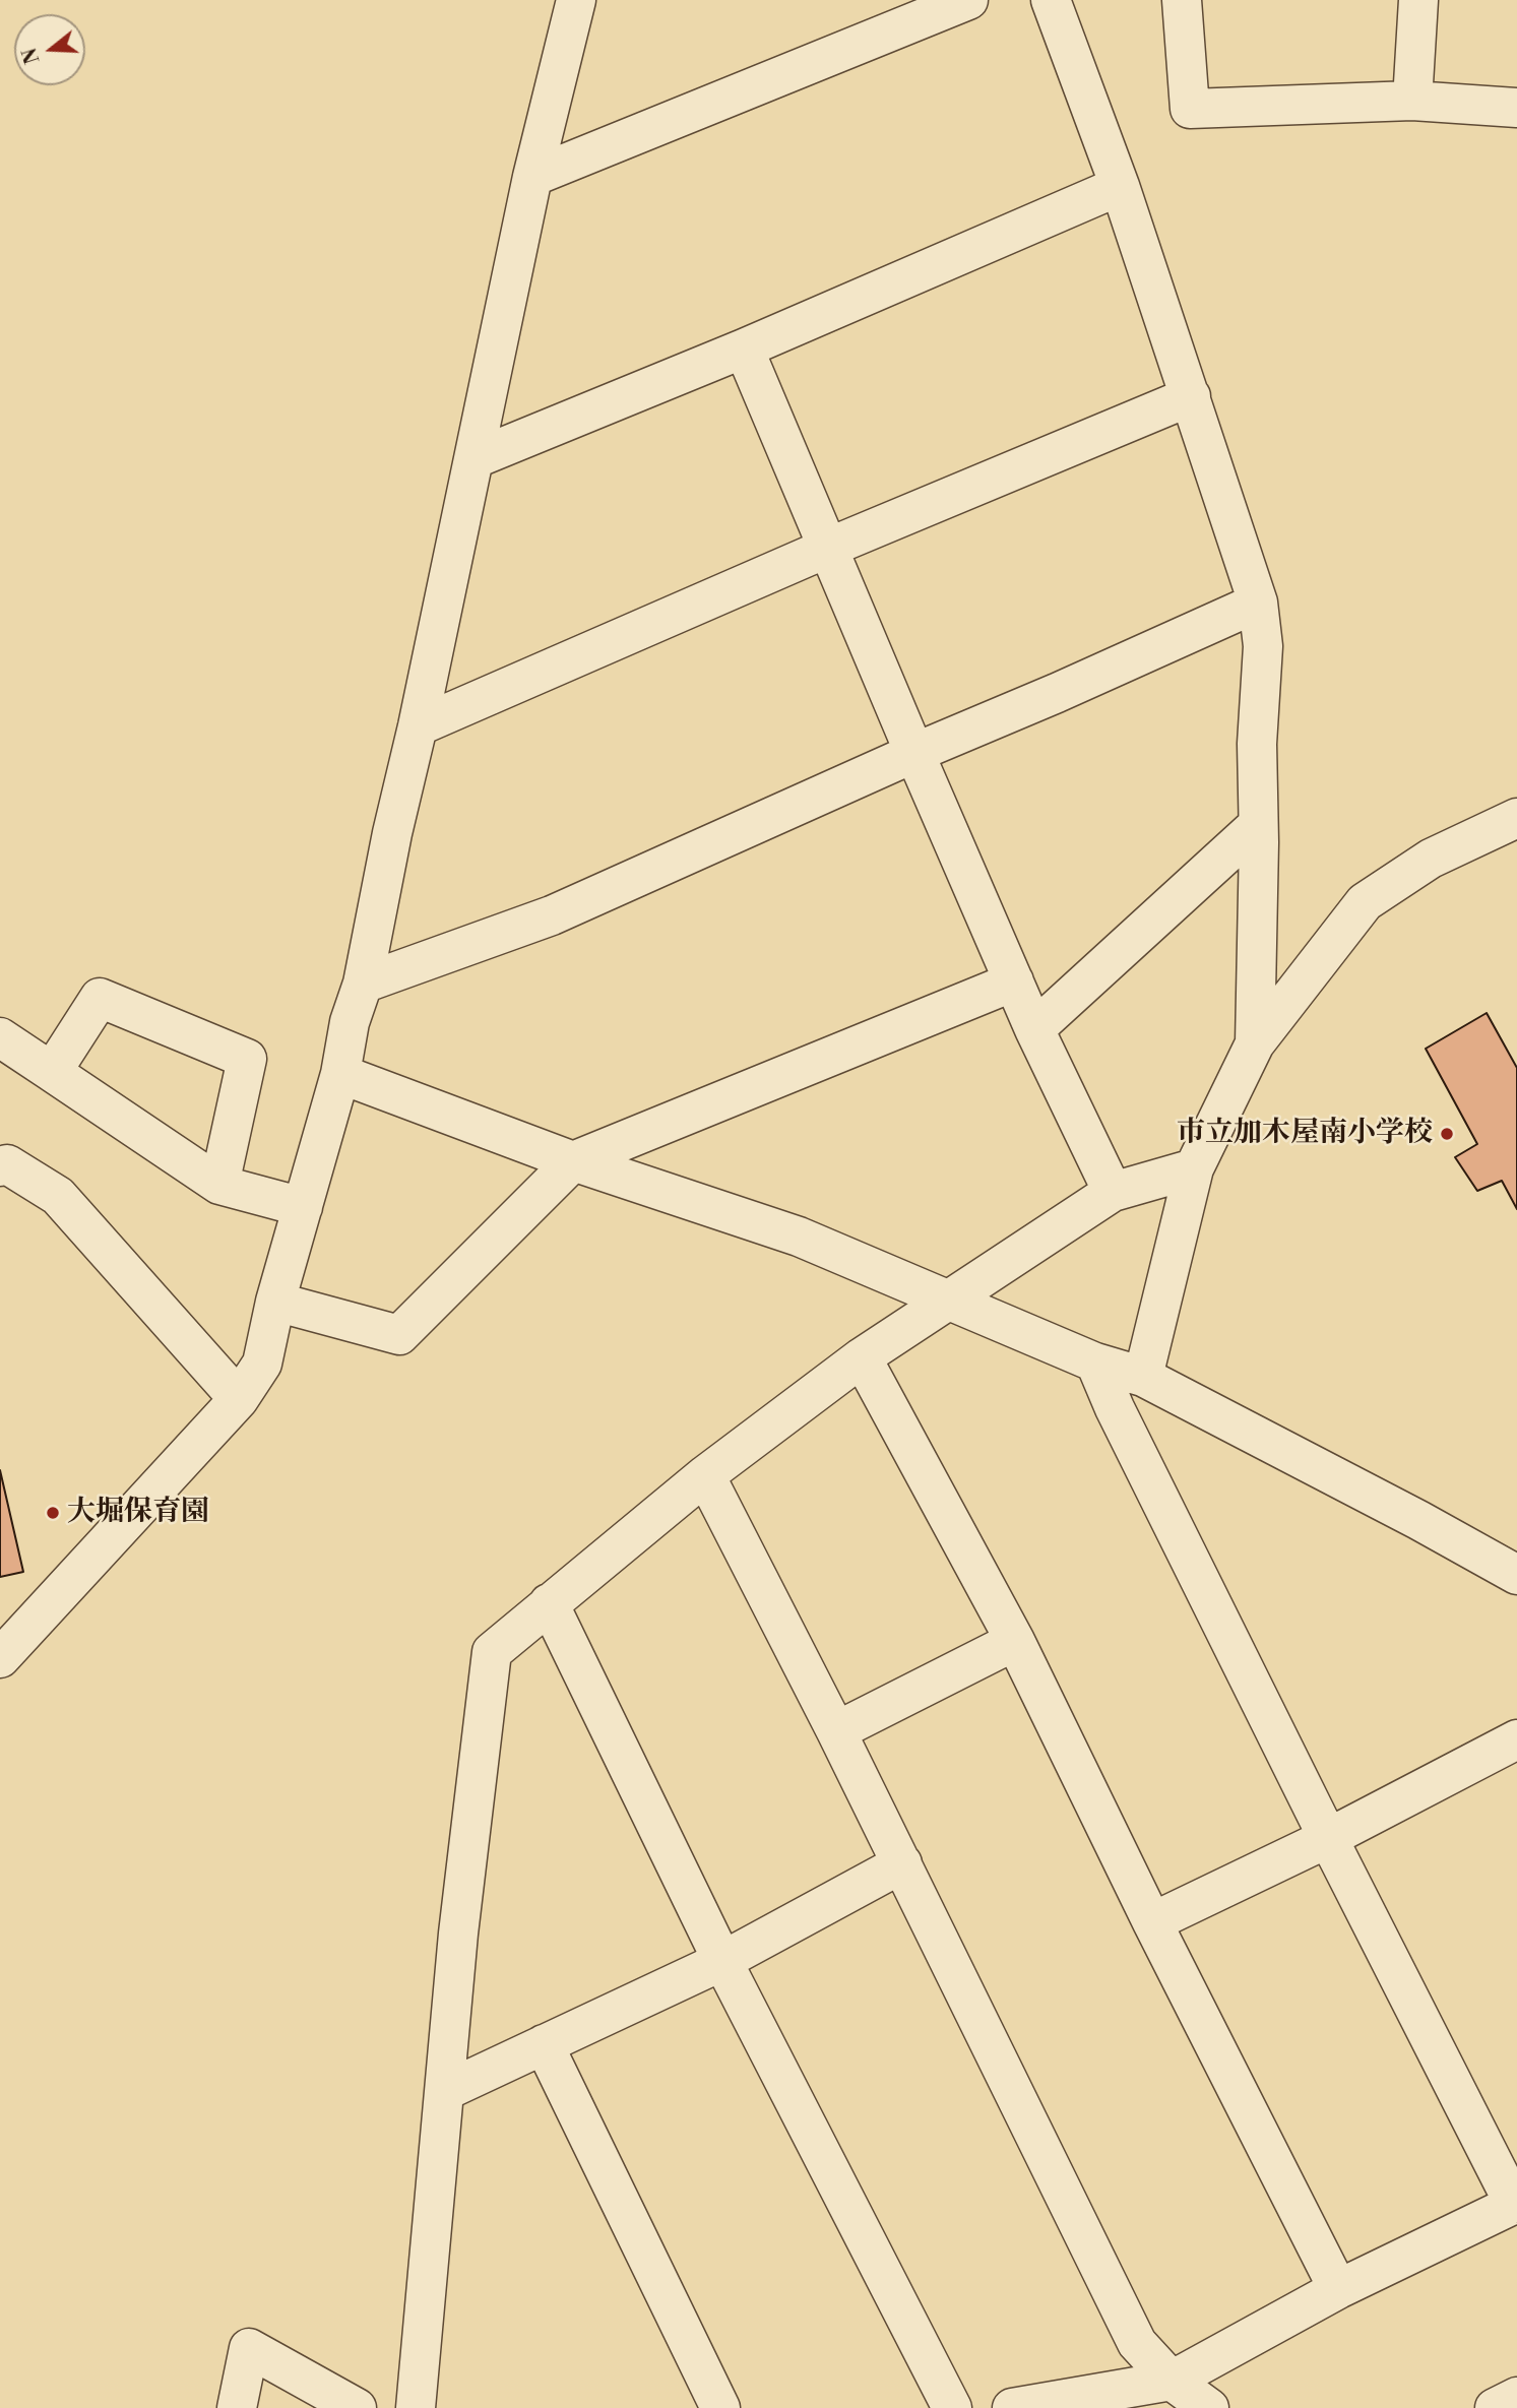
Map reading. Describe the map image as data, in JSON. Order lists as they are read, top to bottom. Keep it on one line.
{"places":["市立加木屋南小学校","大堀保育園"],"north":"left"}
